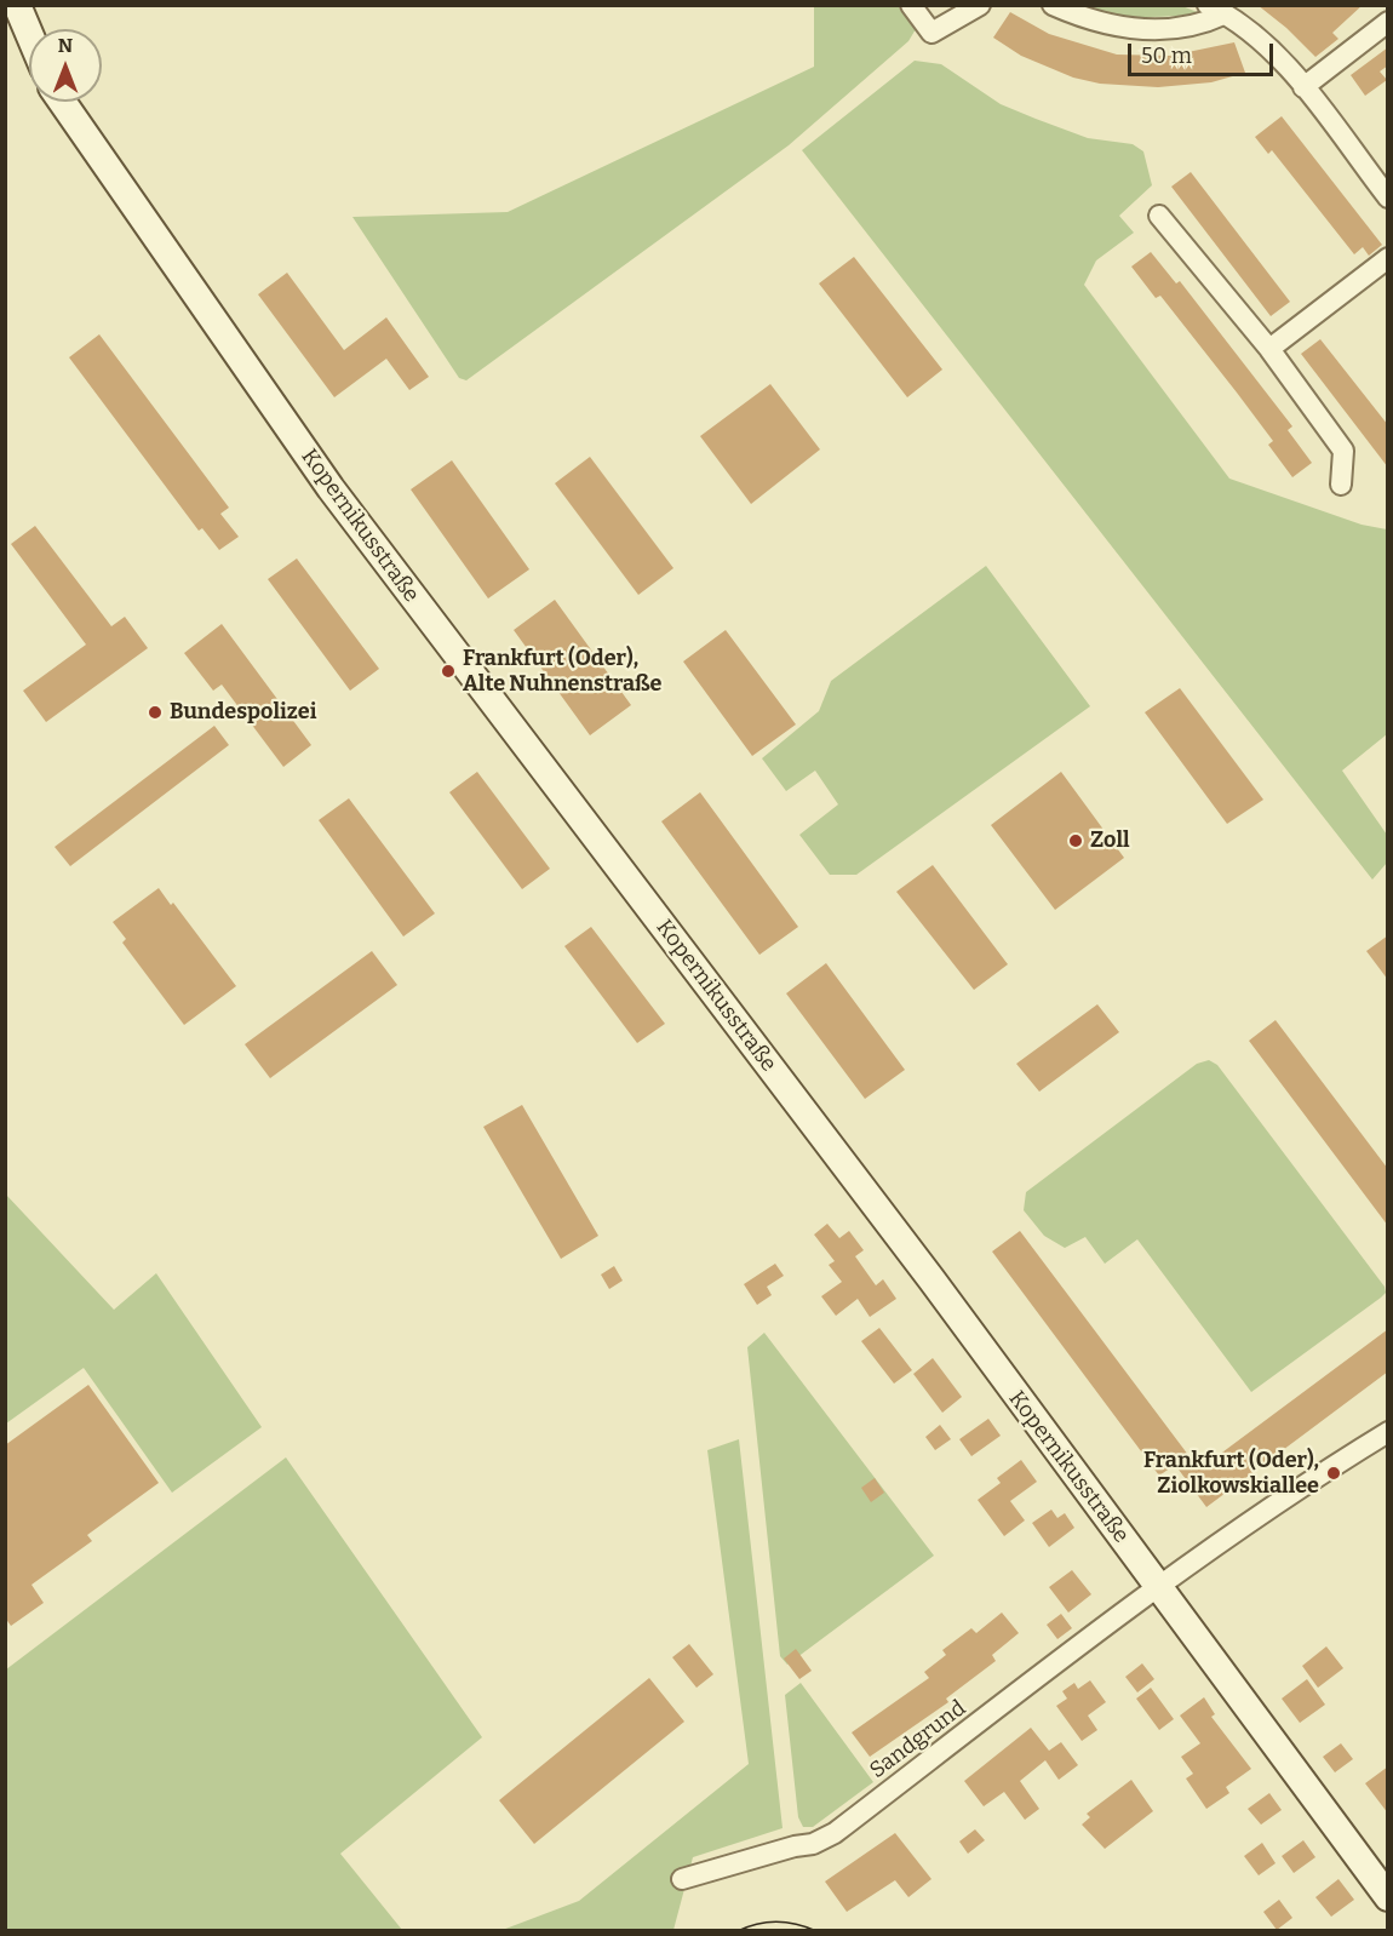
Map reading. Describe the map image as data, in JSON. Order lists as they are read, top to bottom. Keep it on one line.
{"streets":{"main road":["Kopernikusstraße"],"street":["Sandgrund"]},"crossings":[["Kopernikusstraße","Sandgrund"]],"places":["Frankfurt (Oder), Alte Nuhnenstraße","Bundespolizei","Zoll","Frankfurt (Oder), Ziolkowskiallee"],"scale_bar":"50 m","north":"top"}
